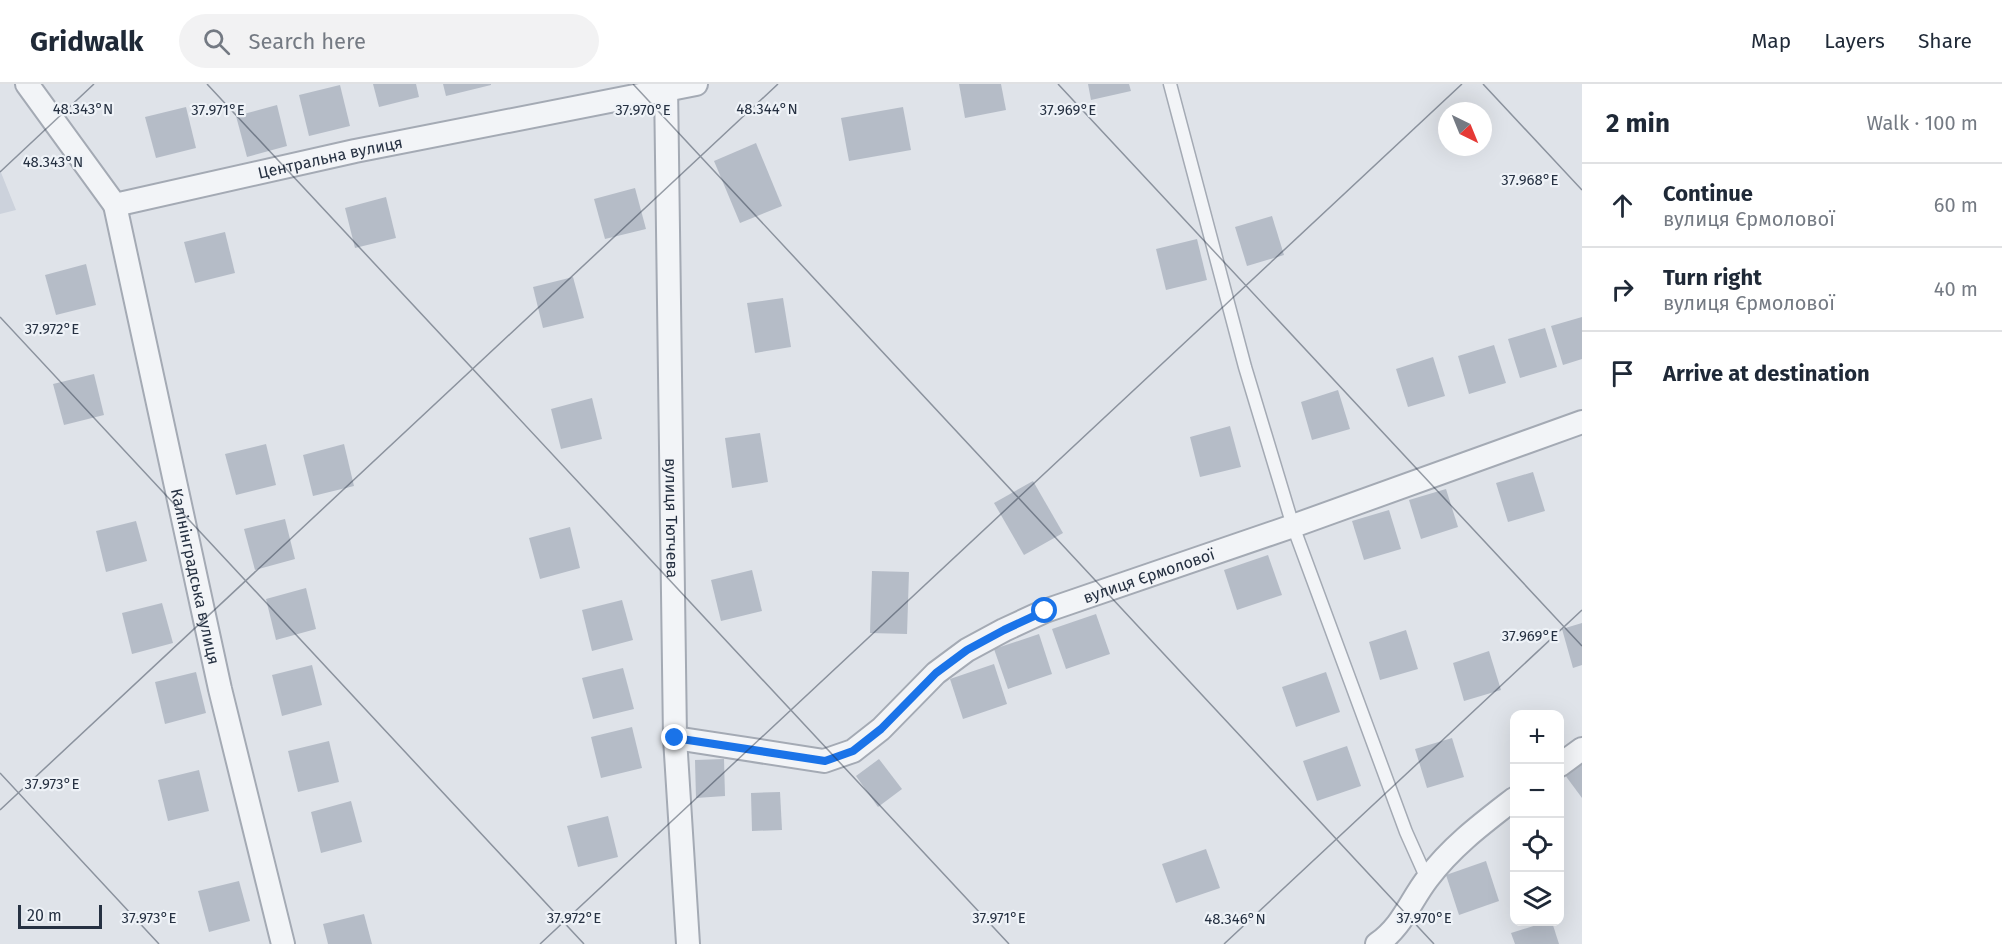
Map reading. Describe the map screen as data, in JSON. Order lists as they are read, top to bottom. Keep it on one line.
{"streets":{"street":["Центральна вулиця","вулиця Тютчева","Калінінградська вулиця","вулиця Єрмолової"]},"crossings":[["Центральна вулиця","вулиця Тютчева"],["Центральна вулиця","Калінінградська вулиця"],["вулиця Тютчева","вулиця Єрмолової"]],"scale_bar":"20 m","north":"bottom right","page":{"header":"Gridwalk","search":"Search here","nav":["Map","Layers","Share"],"heading":["2 min","Walk · 100 m"],"list":[["Continue","вулиця Єрмолової","60 m"],["Turn right","вулиця Єрмолової","40 m"],"Arrive at destination"],"map_buttons":["+","−"],"scale":"20 m"},"coordinates":["48.343°N","48.344°N","37.971°E","37.970°E","37.969°E","37.968°E","37.972°E","37.973°E","48.346°N"]}
